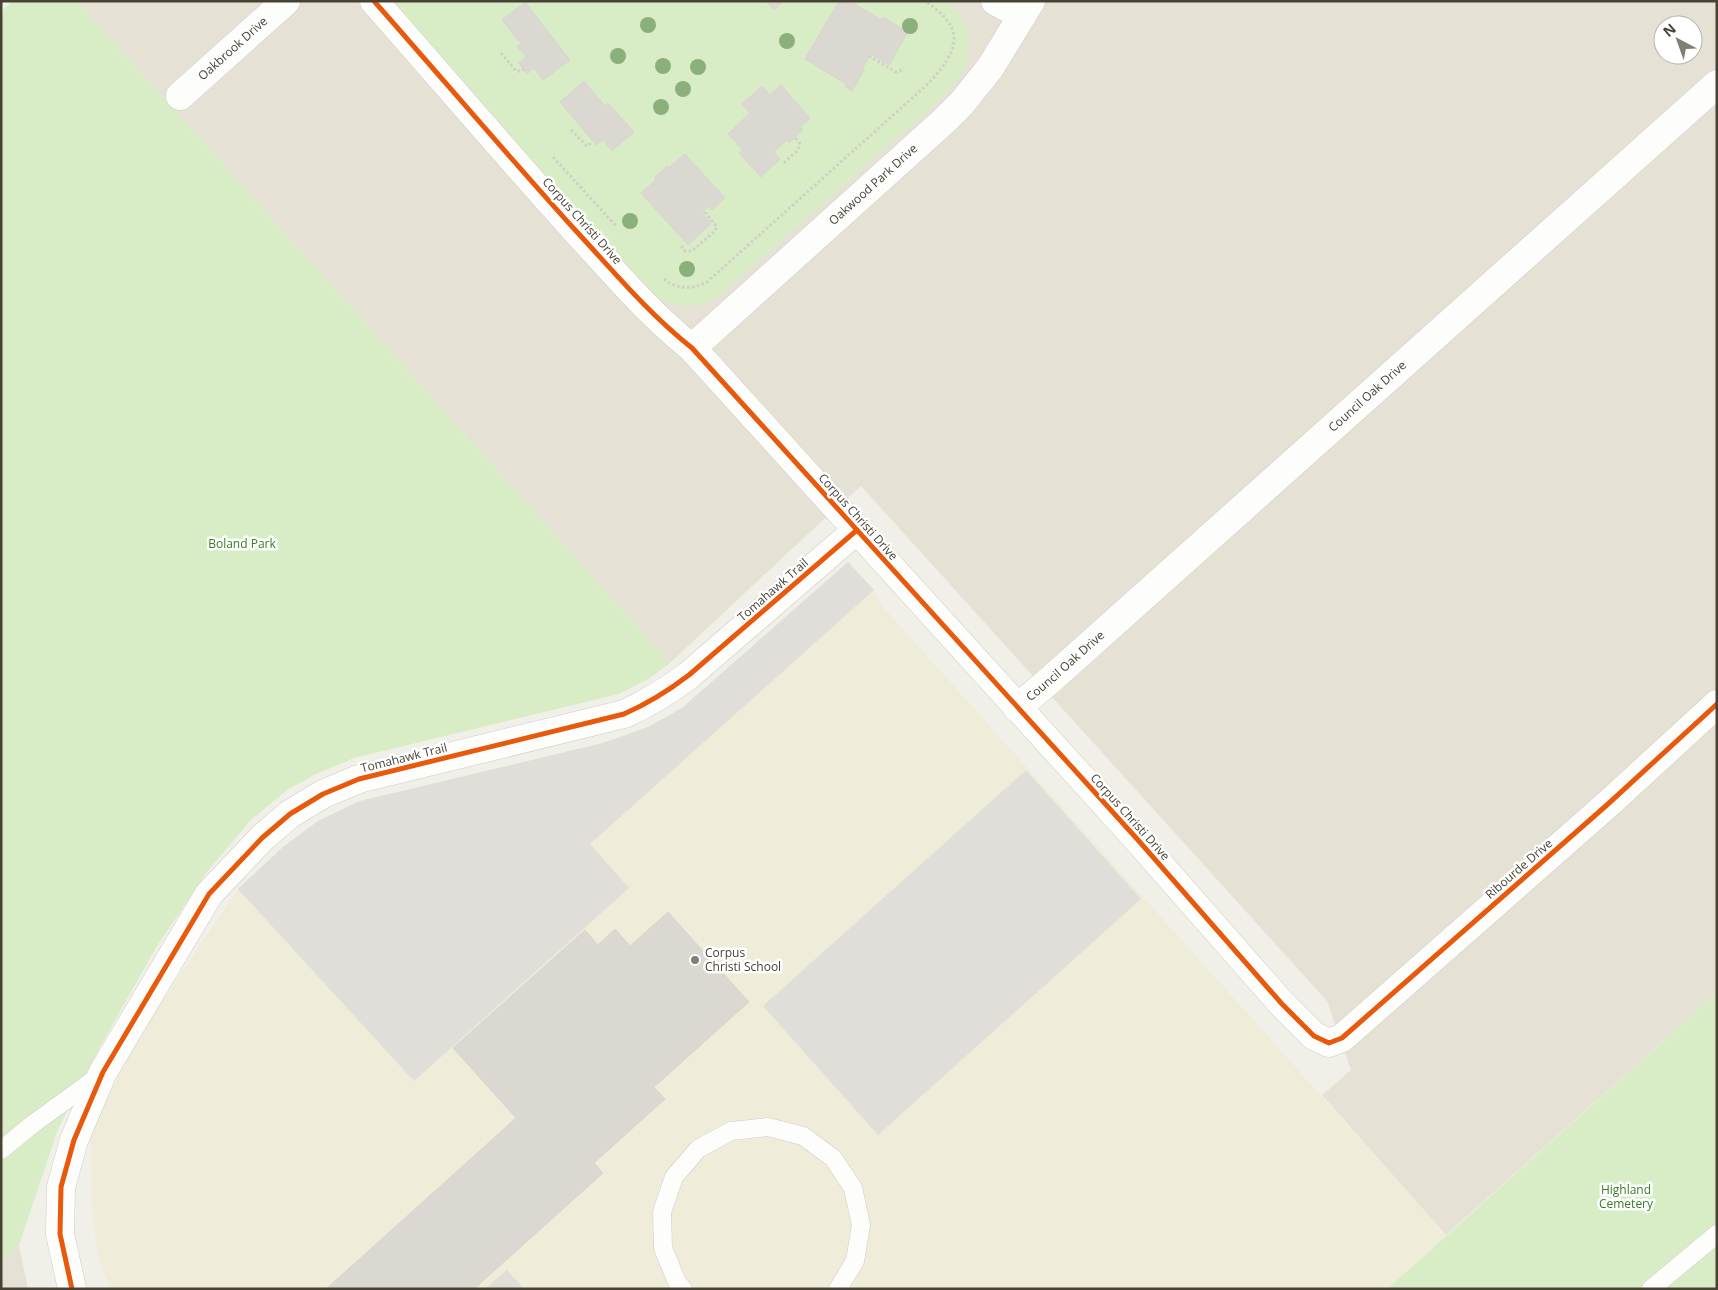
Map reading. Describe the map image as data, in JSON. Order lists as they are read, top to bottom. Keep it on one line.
{"streets":{"street":["Oakbrook Drive","Oakwood Park Drive","Corpus Christi Drive","Council Oak Drive","Tomahawk Trail","Ribourde Drive"]},"crossings":[["Oakwood Park Drive","Corpus Christi Drive"],["Corpus Christi Drive","Council Oak Drive"],["Corpus Christi Drive","Tomahawk Trail"],["Corpus Christi Drive","Ribourde Drive"]],"parks":["Boland Park","Highland Cemetery"],"places":["Corpus Christi School"],"north":"top left"}
